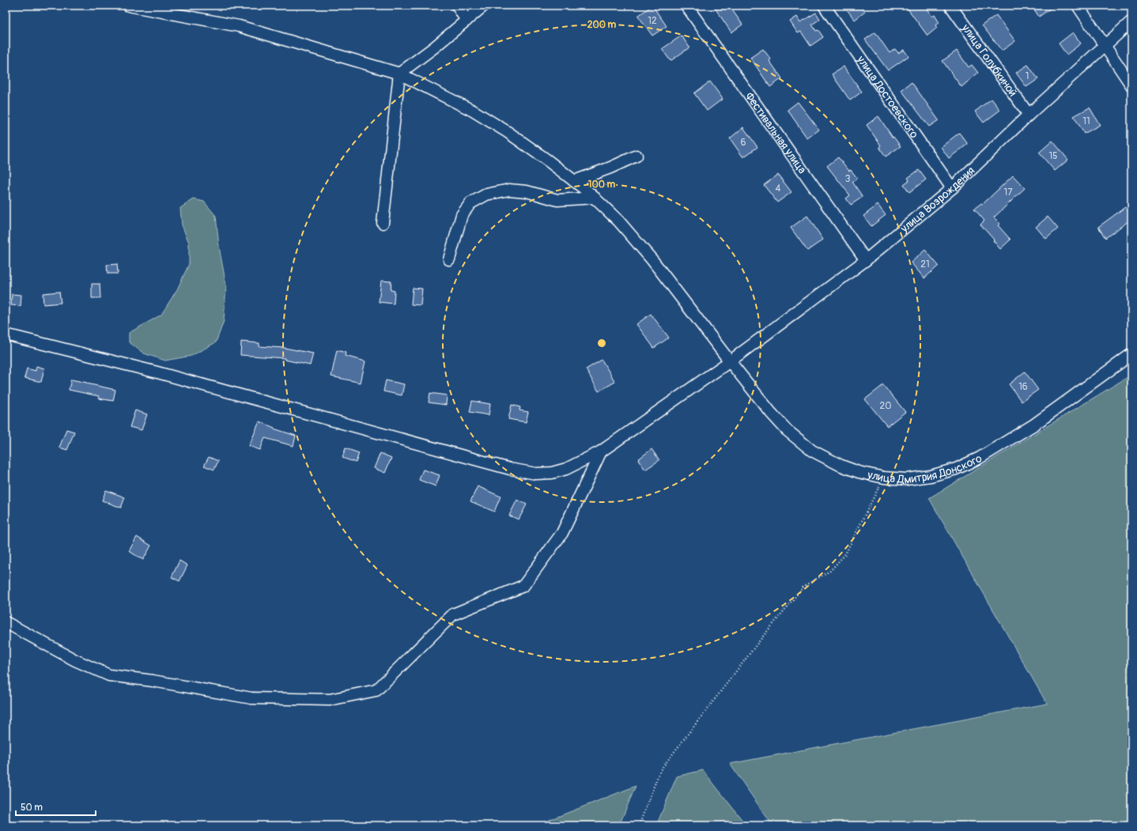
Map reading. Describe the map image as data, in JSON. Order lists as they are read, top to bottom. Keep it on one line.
{"streets":{"street":["улица Голубкиной","улица Достоевского","Фестивальная улица","улица Возрождения","улица Дмитрия Донского"]},"crossings":[["улица Голубкиной","улица Возрождения"],["улица Достоевского","улица Возрождения"],["Фестивальная улица","улица Возрождения"],["улица Возрождения","улица Дмитрия Донского"]],"house_numbers":["12","1","11","6","15","3","4","17","21","16","20"],"scale_bar":"50 m","rings":["200 m","100 m"]}
